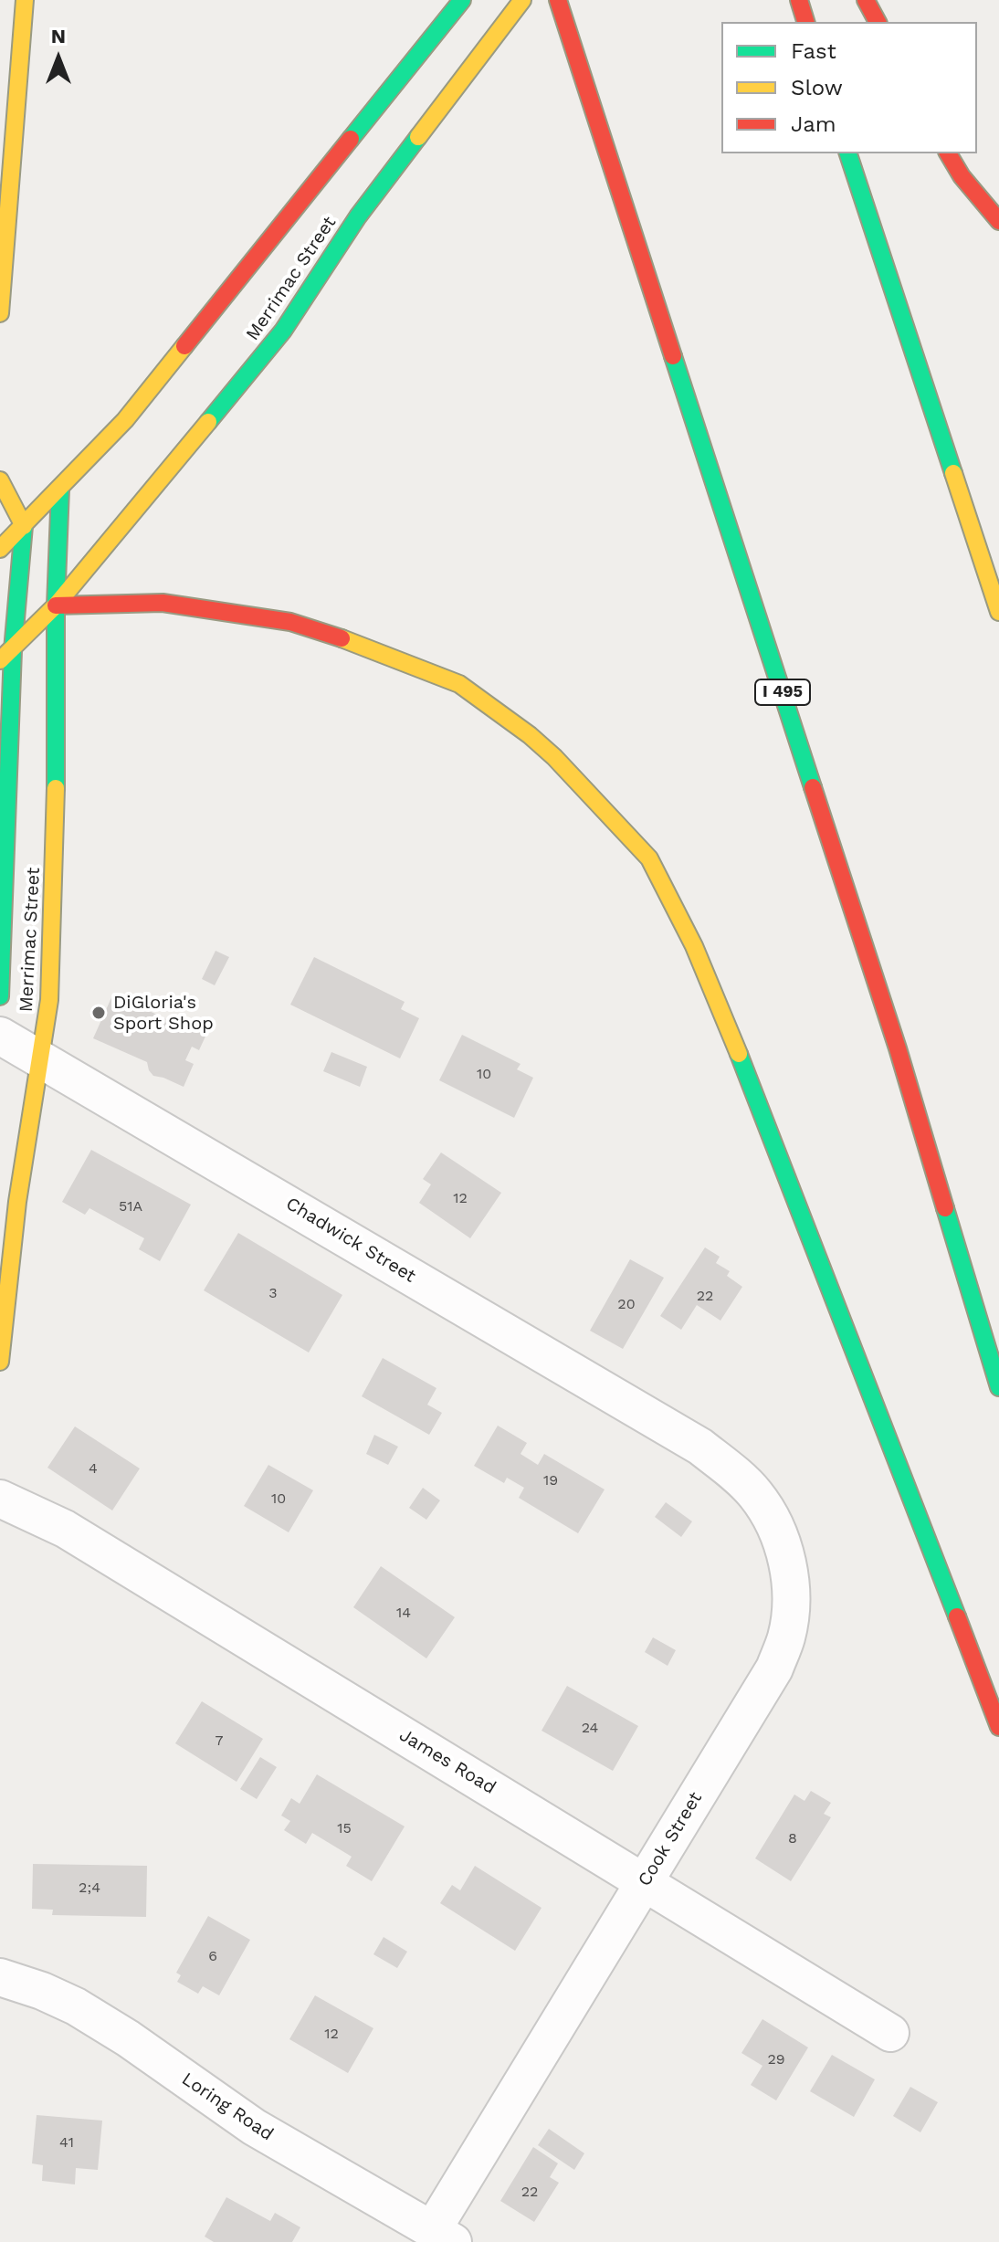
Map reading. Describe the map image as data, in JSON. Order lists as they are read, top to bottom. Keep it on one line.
{"streets":{"main road":["Merrimac Street","I 495"],"street":["Chadwick Street","James Road","Cook Street","Loring Road"]},"crossings":[["Merrimac Street","Chadwick Street"],["Chadwick Street","Cook Street"],["James Road","Cook Street"],["Cook Street","Loring Road"]],"places":["DiGloria's Sport Shop"],"house_numbers":["10","12","51A","3","22","20","4","19","10","14","24","7","15","8","2;4","6","12","29","41","22"],"legend":["Fast","Slow","Jam"],"north":"top"}
